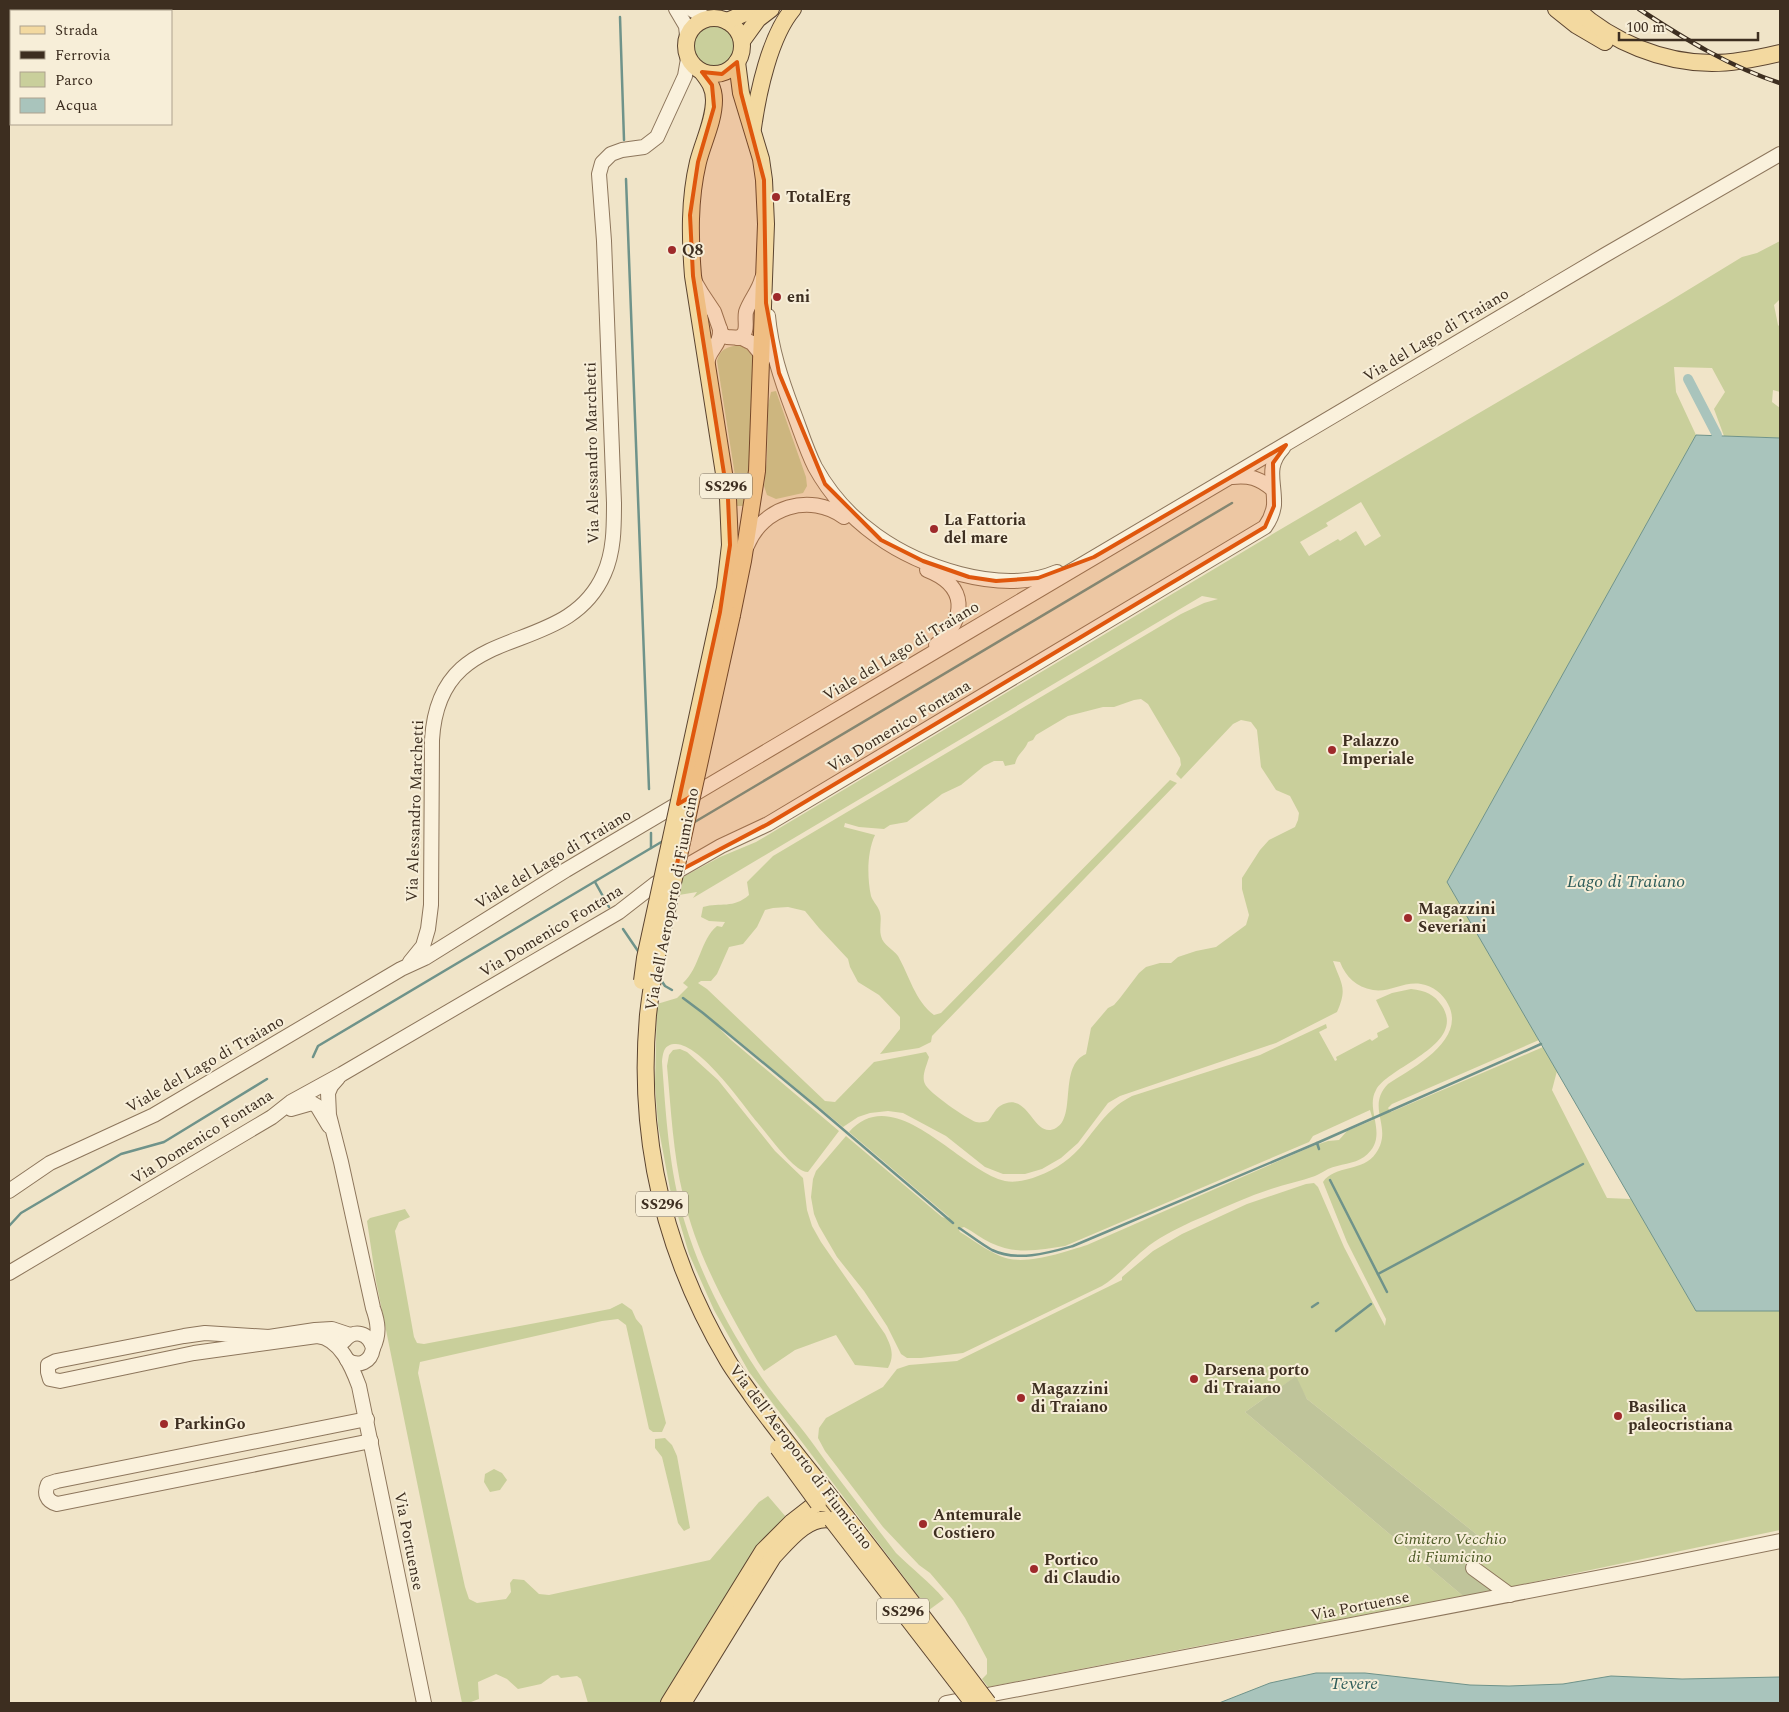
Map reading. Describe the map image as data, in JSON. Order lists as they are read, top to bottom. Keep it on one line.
{"streets":{"main road":["SS296","Via dell'Aeroporto di Fiumicino"],"street":["Via del Lago di Traiano","Via Alessandro Marchetti","Viale del Lago di Traiano","Via Domenico Fontana","Via Portuense"]},"crossings":[["Via del Lago di Traiano","Viale del Lago di Traiano"],["Via Alessandro Marchetti","Viale del Lago di Traiano"],["Via Alessandro Marchetti","Via dell'Aeroporto di Fiumicino"]],"water":["Lago di Traiano","Tevere"],"parks":["Cimitero Vecchio di Fiumicino"],"places":["TotalErg","Q8","eni","La Fattoria del mare","Palazzo Imperiale","Magazzini Severiani","Darsena porto di Traiano","Magazzini di Traiano","Basilica paleocristiana","ParkinGo","Antemurale Costiero","Portico di Claudio"],"legend":["Strada","Ferrovia","Parco","Acqua"],"scale_bar":"100 m"}
